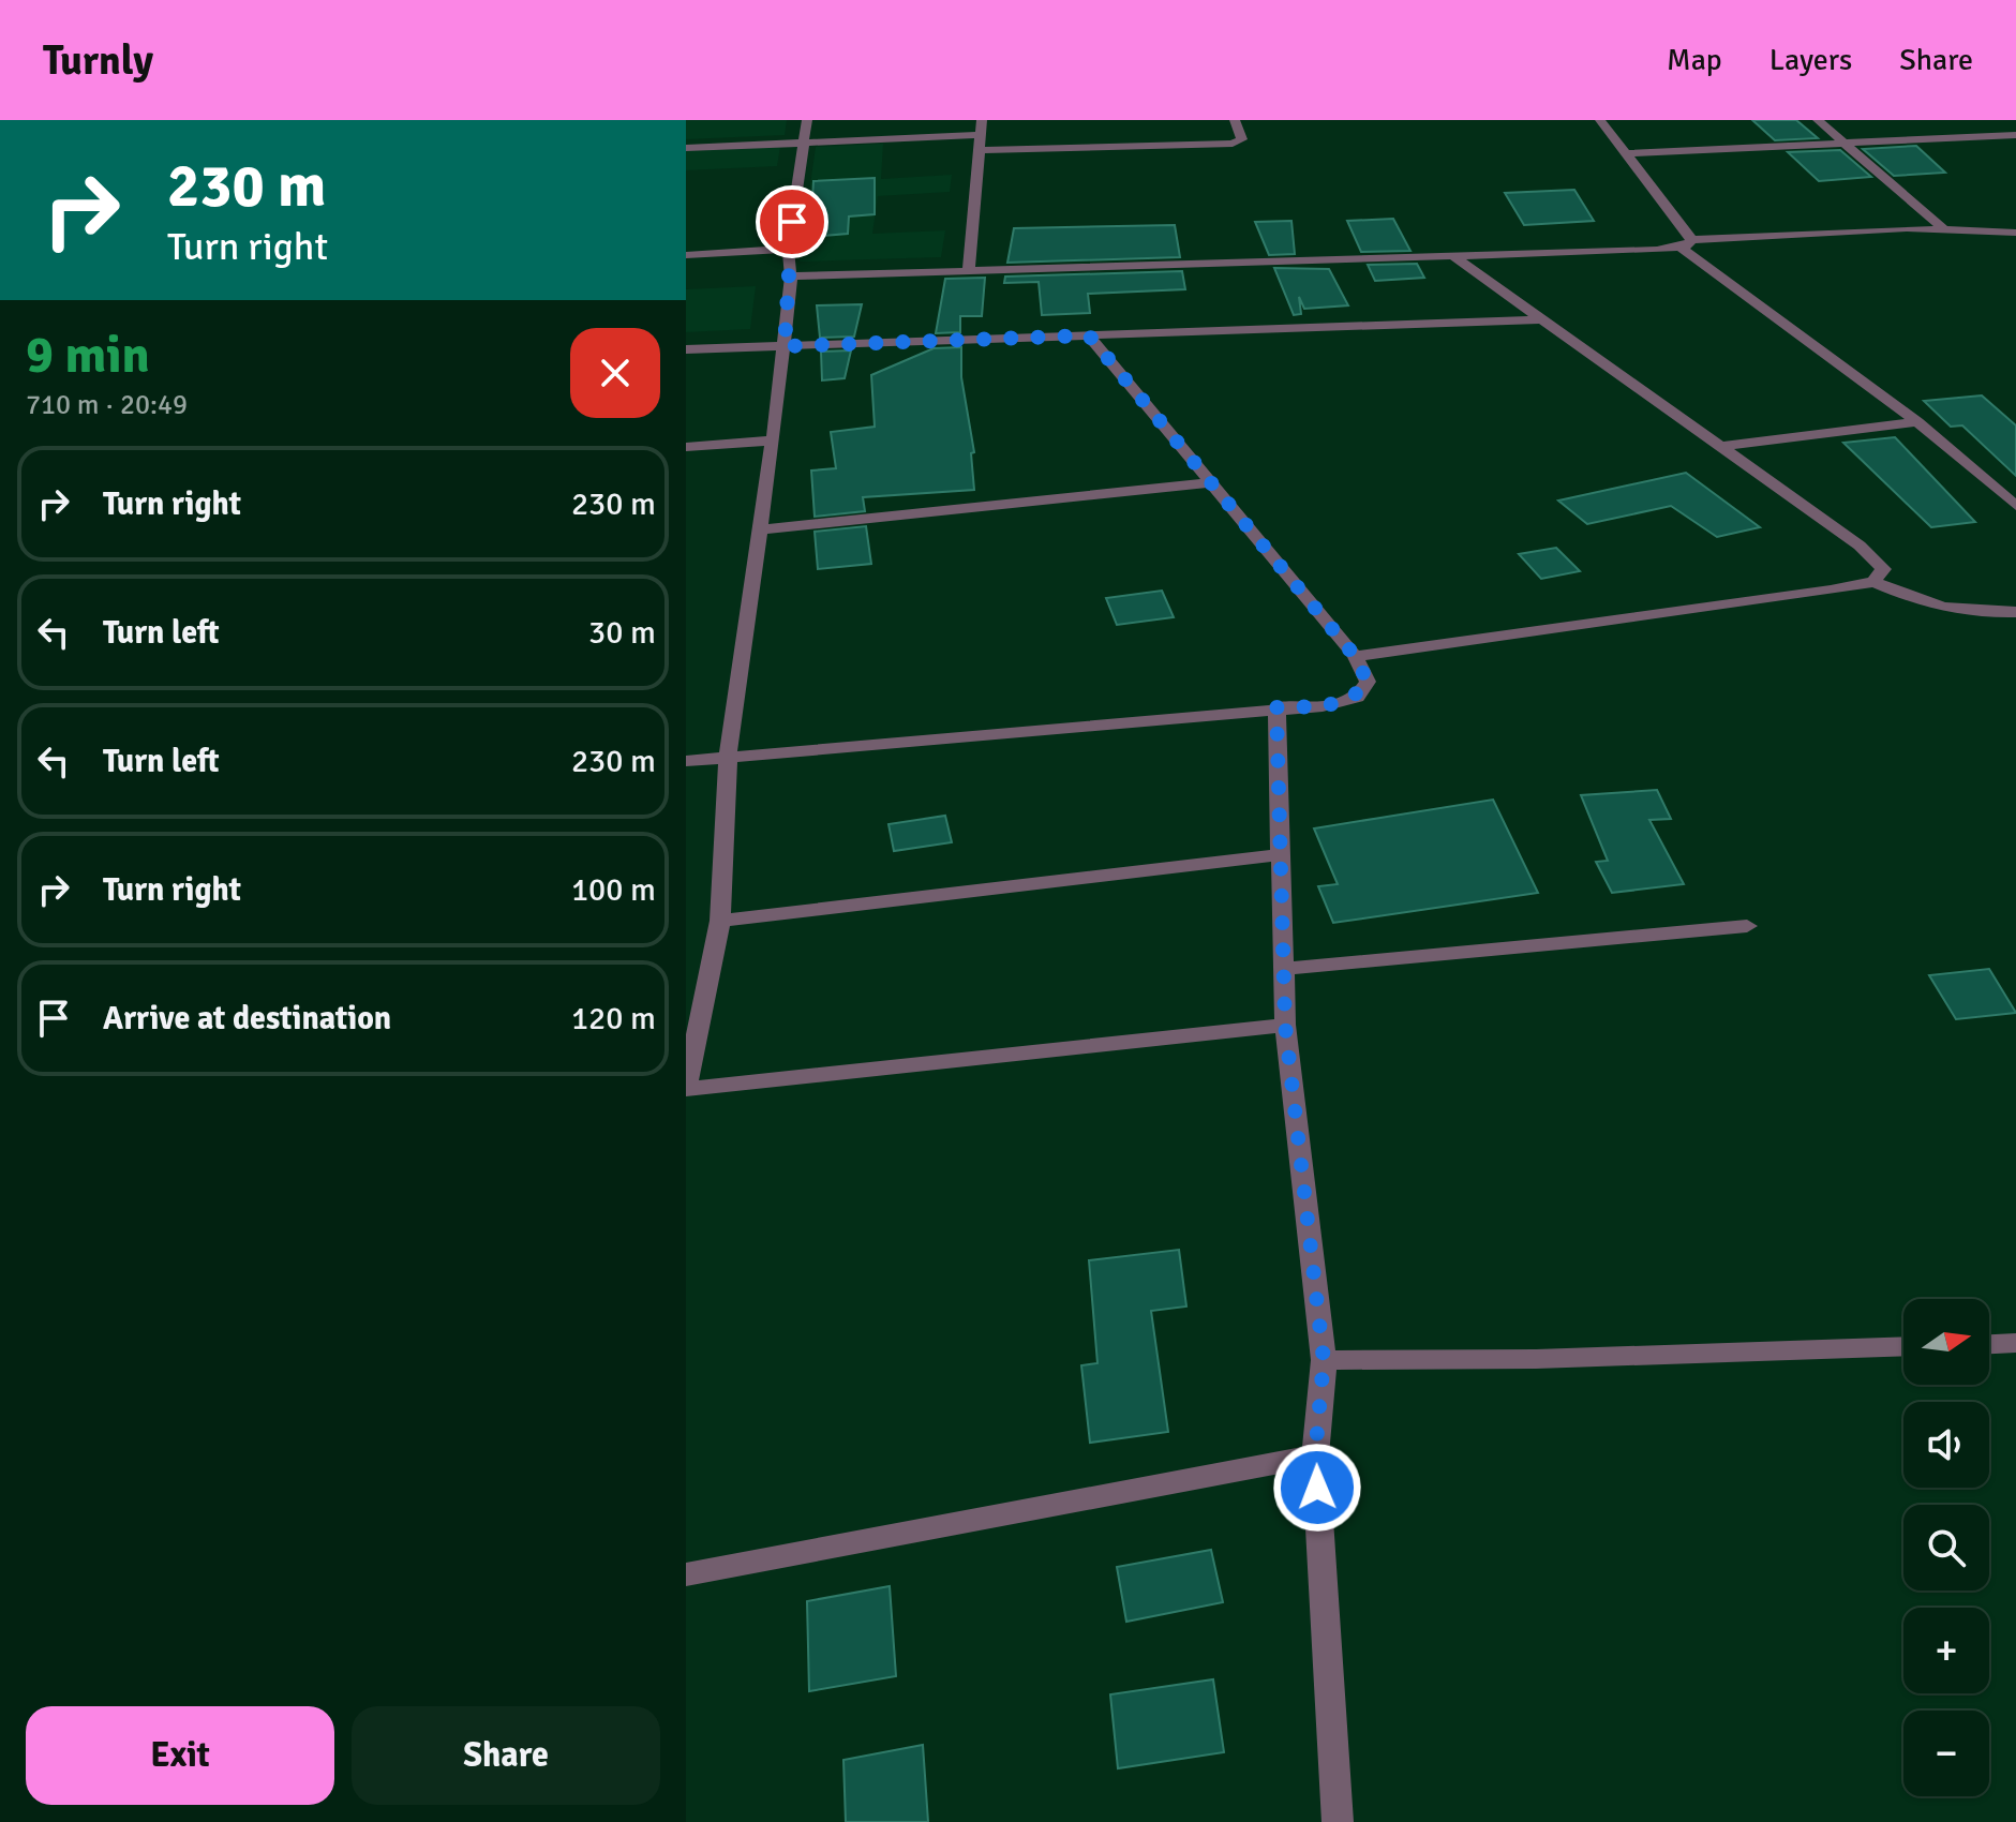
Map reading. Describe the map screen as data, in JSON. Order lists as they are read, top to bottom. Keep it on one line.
{"north":"right","page":{"header":"Turnly","nav":["Map","Layers","Share"],"turn":["230 m","Turn right"],"heading":["9 min","710 m · 20:49"],"list":[{"name":"Turn right","value":"230 m"},{"name":"Turn left","value":"30 m"},{"name":"Turn left","value":"230 m"},{"name":"Turn right","value":"100 m"},{"name":"Arrive at destination","value":"120 m"}],"map_buttons":["+","−"],"buttons":["Exit","Share"]}}
